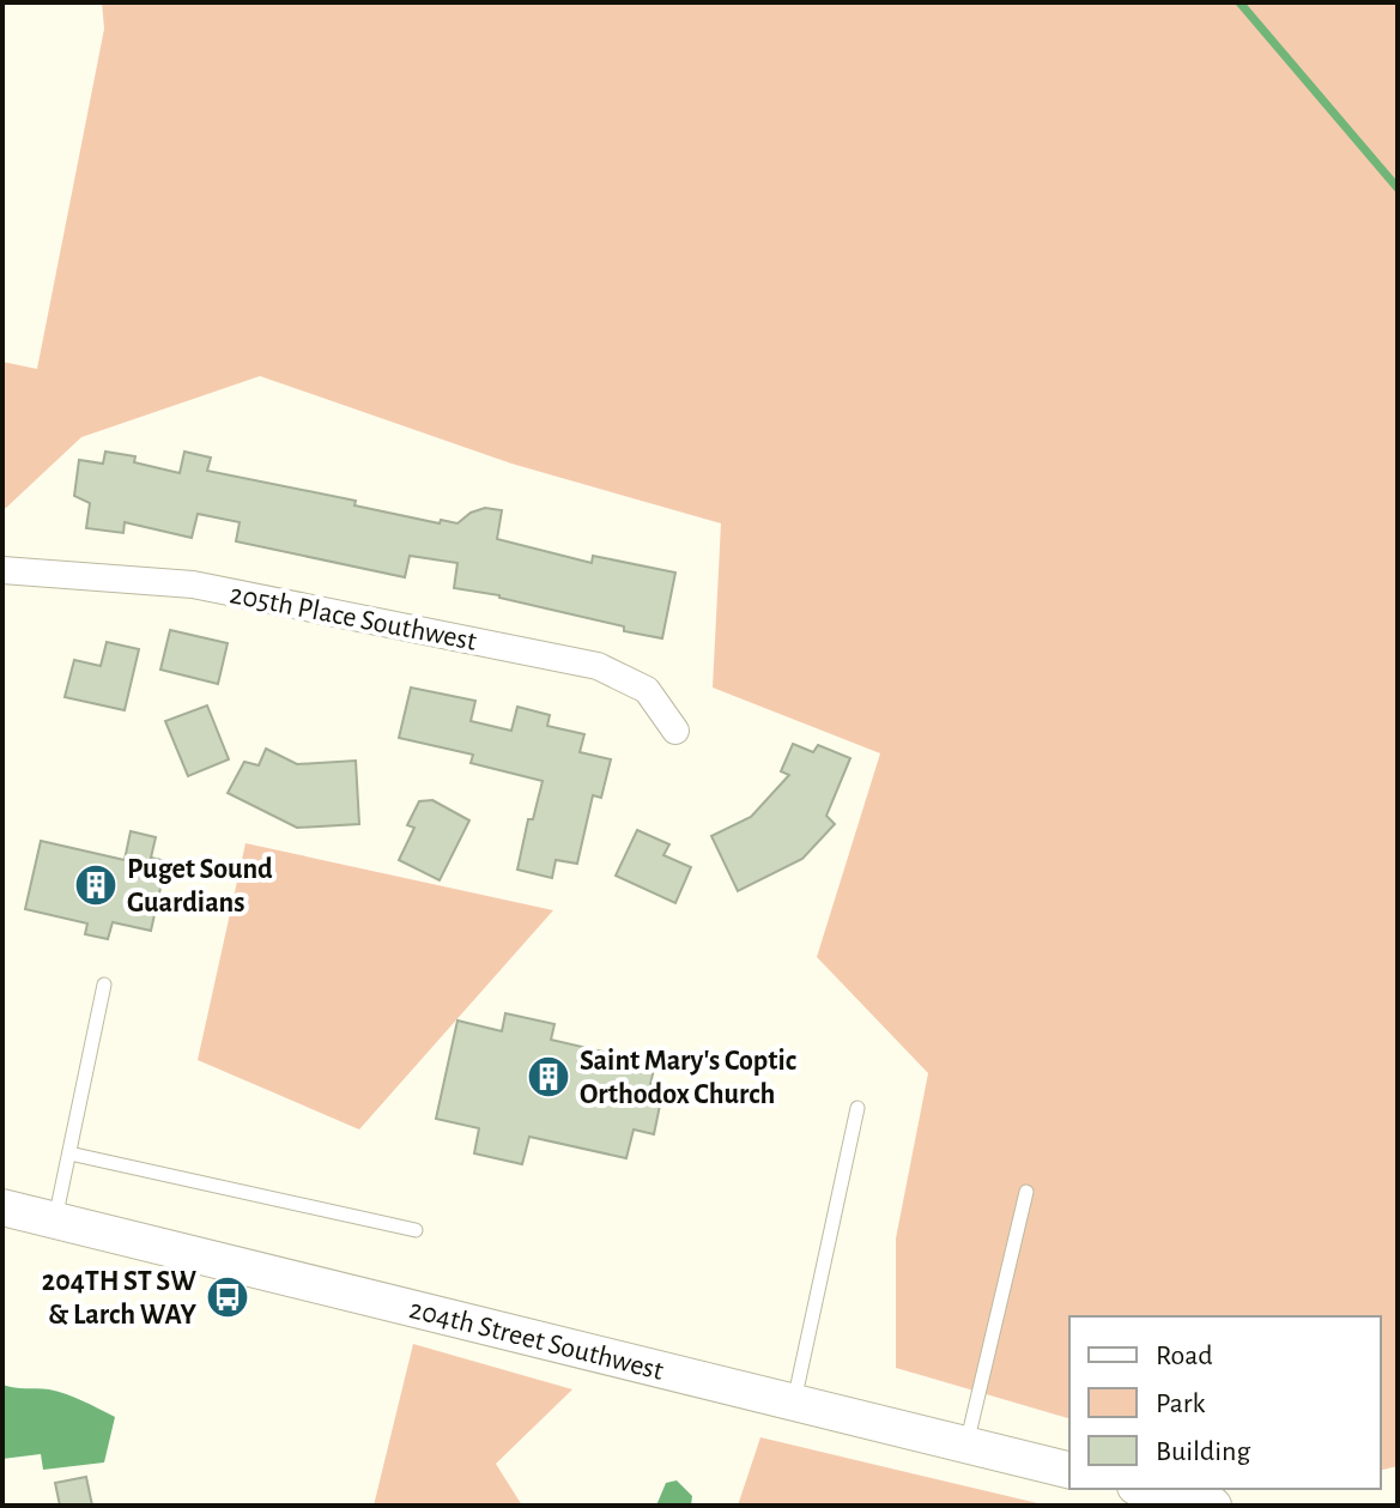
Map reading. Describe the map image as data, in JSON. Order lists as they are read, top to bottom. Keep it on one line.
{"streets":{"street":["205th Place Southwest","204th Street Southwest"]},"places":{"building":["Puget Sound Guardians","Saint Mary's Coptic Orthodox Church"],"bus stop":["204TH ST SW & Larch WAY"]},"legend":["Road","Park","Building"]}
